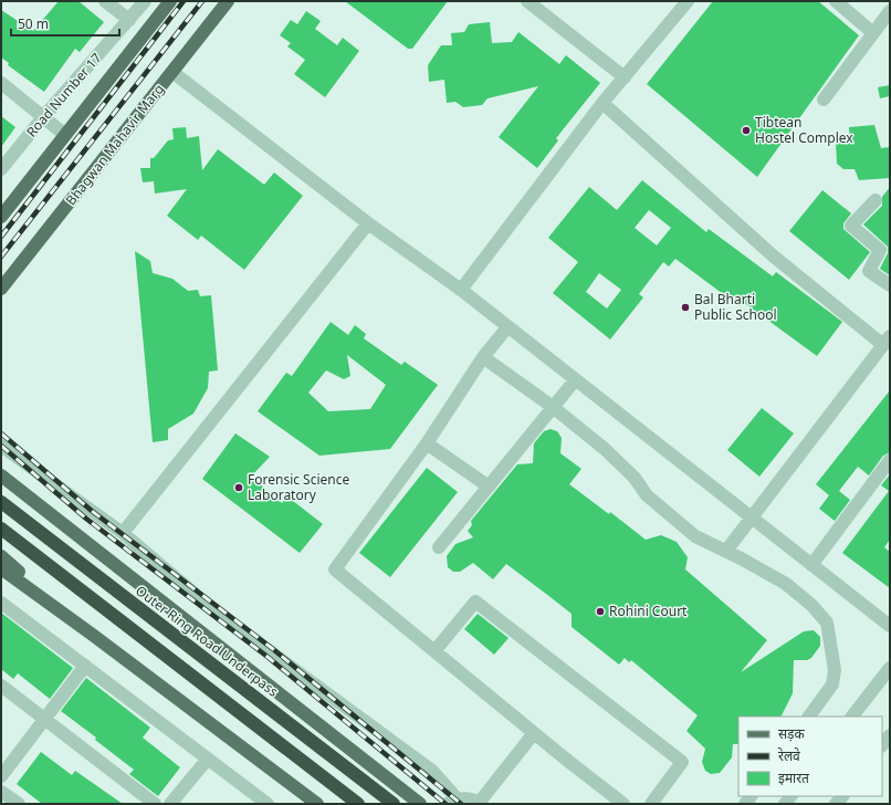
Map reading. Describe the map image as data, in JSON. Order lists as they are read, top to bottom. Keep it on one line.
{"streets":{"highway":["Outer Ring Road Underpass"],"main road":["Bhagwan Mahavir Marg"],"street":["Road Number 17"]},"places":["Tibtean Hostel Complex","Bal Bharti Public School","Forensic Science Laboratory","Rohini Court"],"legend":["सड़क","रेलवे","इमारत"],"scale_bar":"50 m"}
